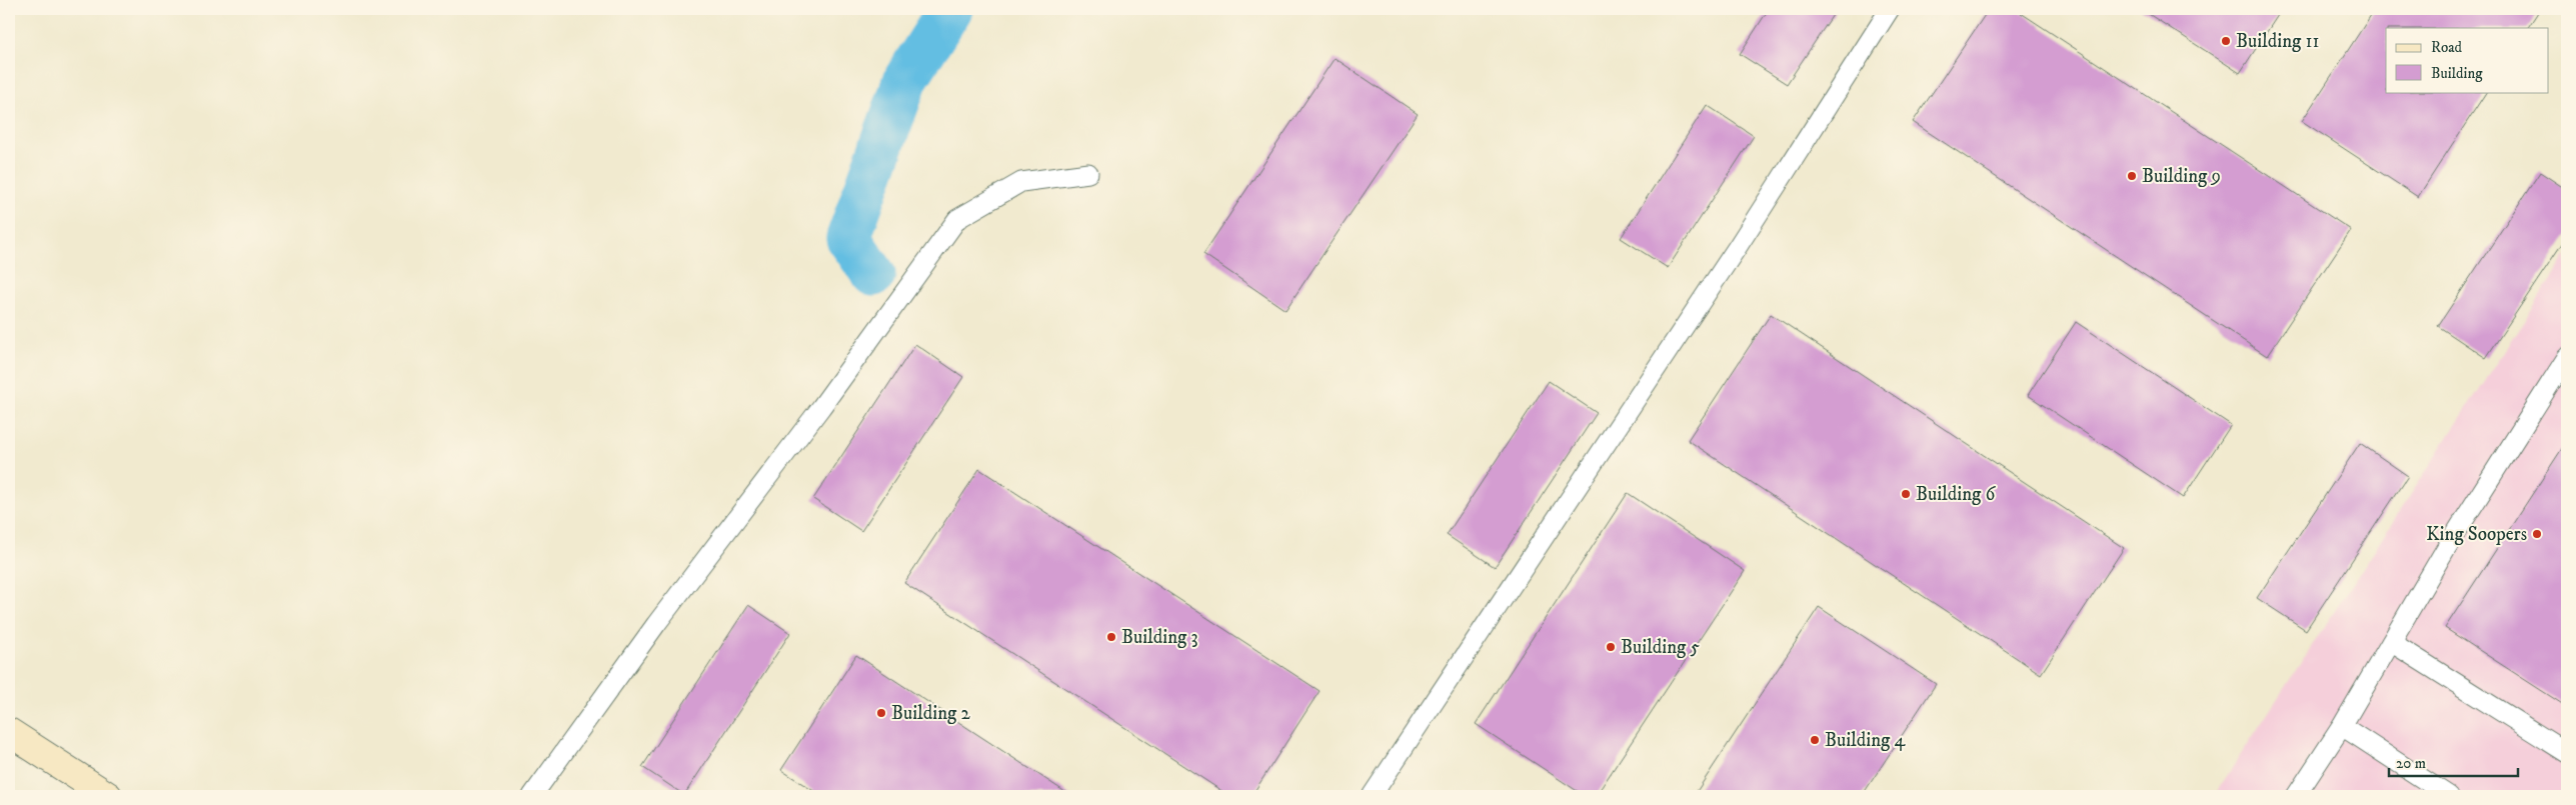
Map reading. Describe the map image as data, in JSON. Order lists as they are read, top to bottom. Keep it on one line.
{"places":["Building 11","Building 9","Building 6","King Soopers","Building 3","Building 5","Building 2","Building 4"],"legend":["Road","Building"],"scale_bar":"20 m"}
